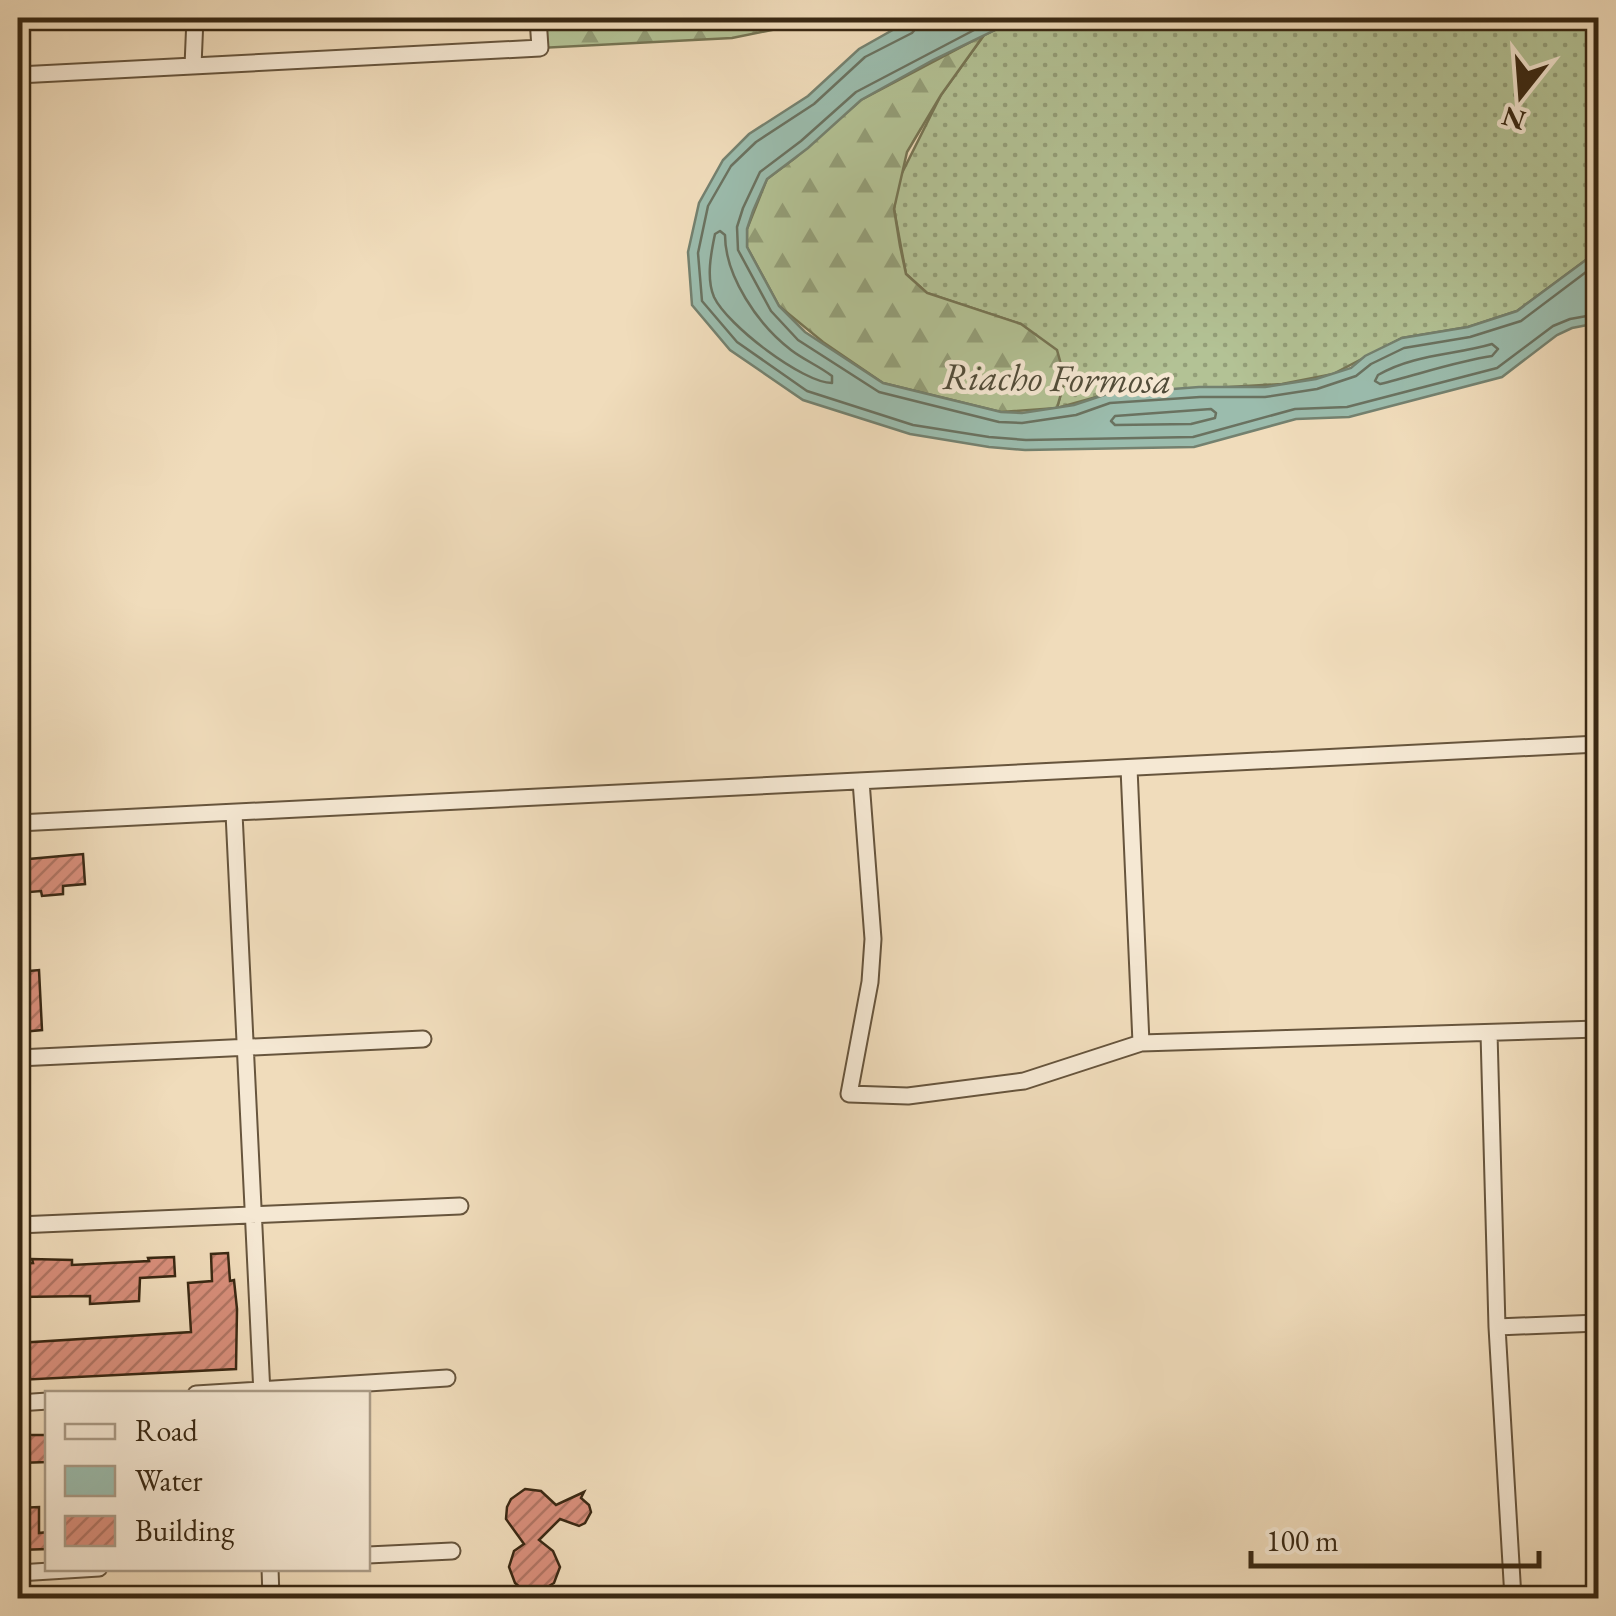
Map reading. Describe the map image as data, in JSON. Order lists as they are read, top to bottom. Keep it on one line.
{"water":["Riacho Formosa"],"legend":["Road","Water","Building"],"scale_bar":"100 m","north":"bottom"}
